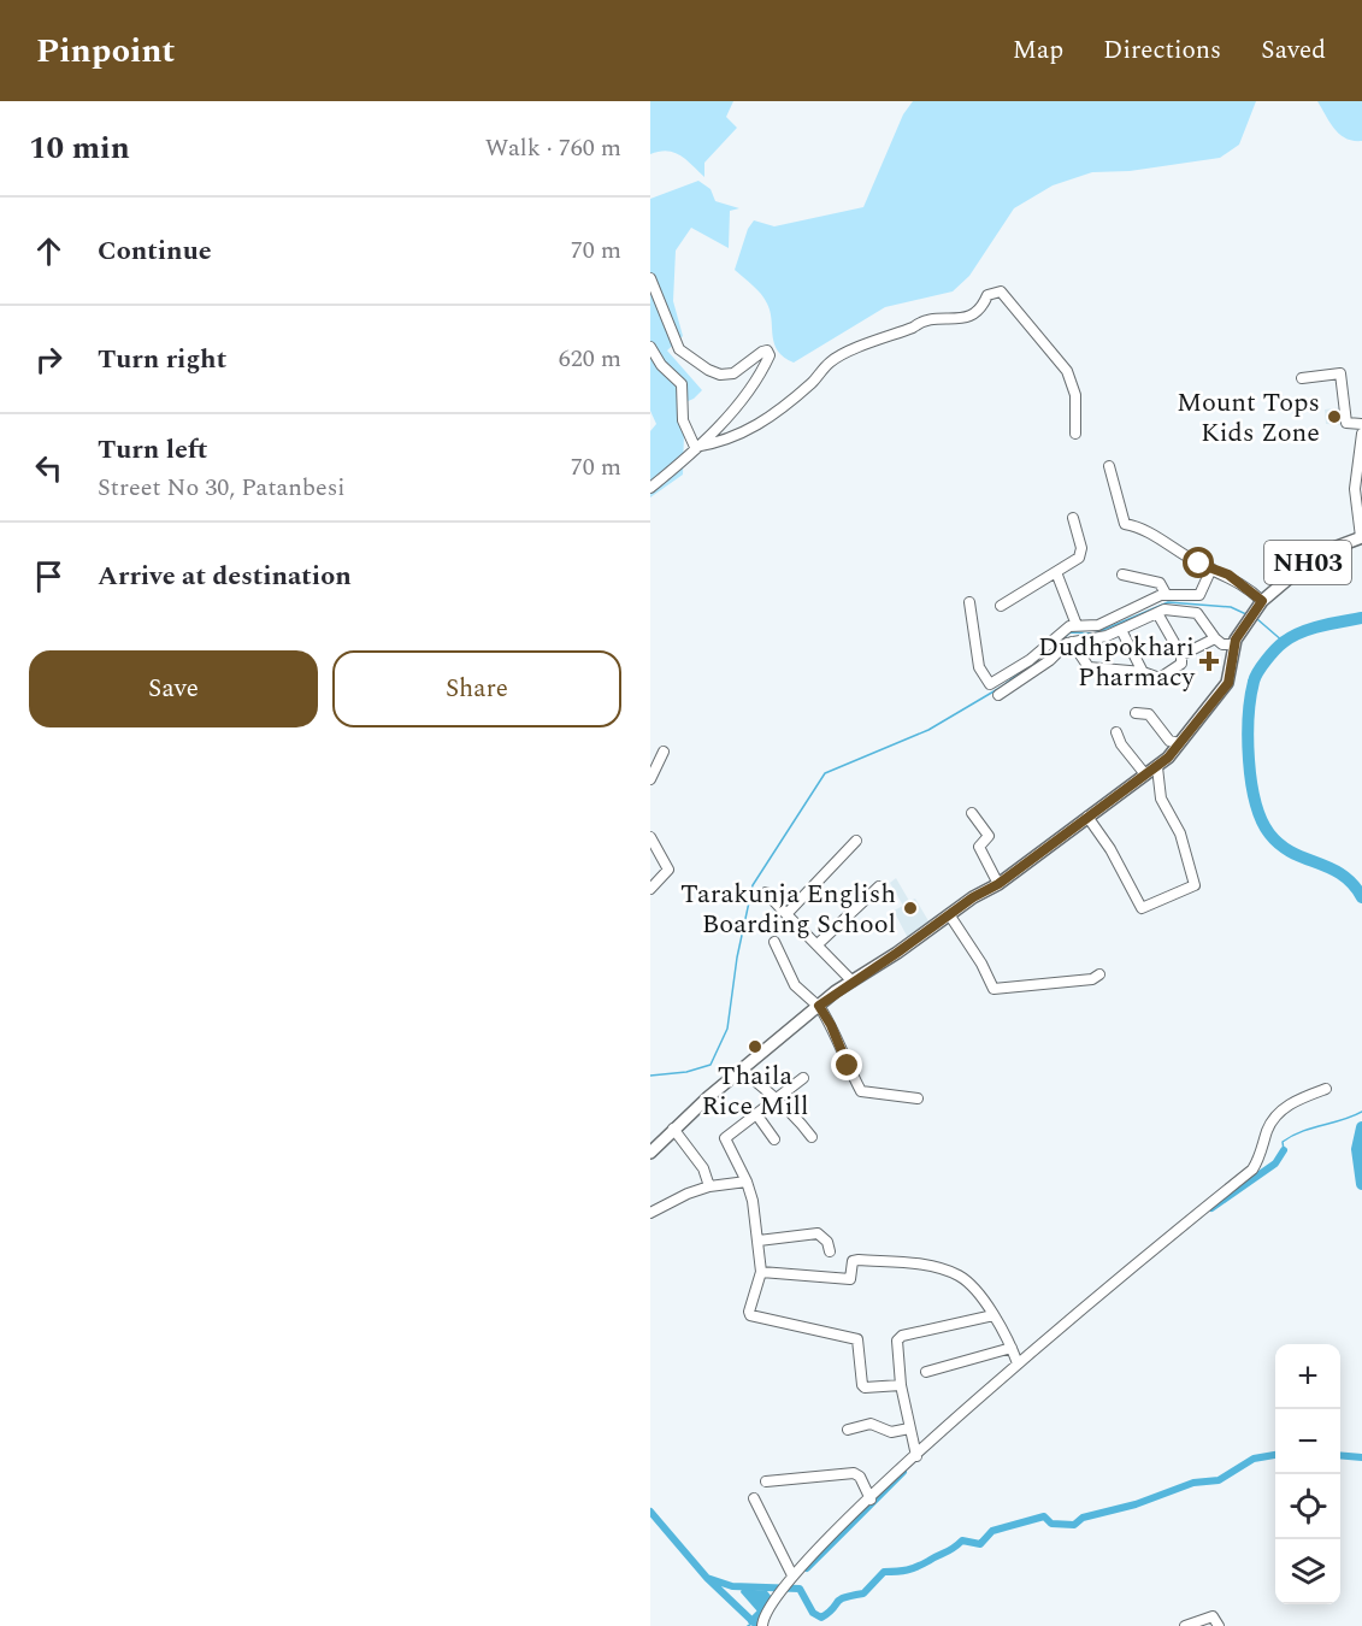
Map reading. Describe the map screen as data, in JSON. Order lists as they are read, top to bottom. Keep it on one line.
{"streets":{"main road":["NH03"]},"places":{"other":["Mount Tops Kids Zone","Tarakunja English Boarding School","Thaila Rice Mill"],"health":["Dudhpokhari Pharmacy"]},"page":{"header":"Pinpoint","nav":["Map","Directions","Saved"],"heading":["10 min","Walk · 760 m"],"list":[["Continue","70 m"],["Turn right","620 m"],["Turn left","Street No 30, Patanbesi","70 m"],"Arrive at destination"],"buttons":["Save","Share"],"map_buttons":["+","−"]}}
